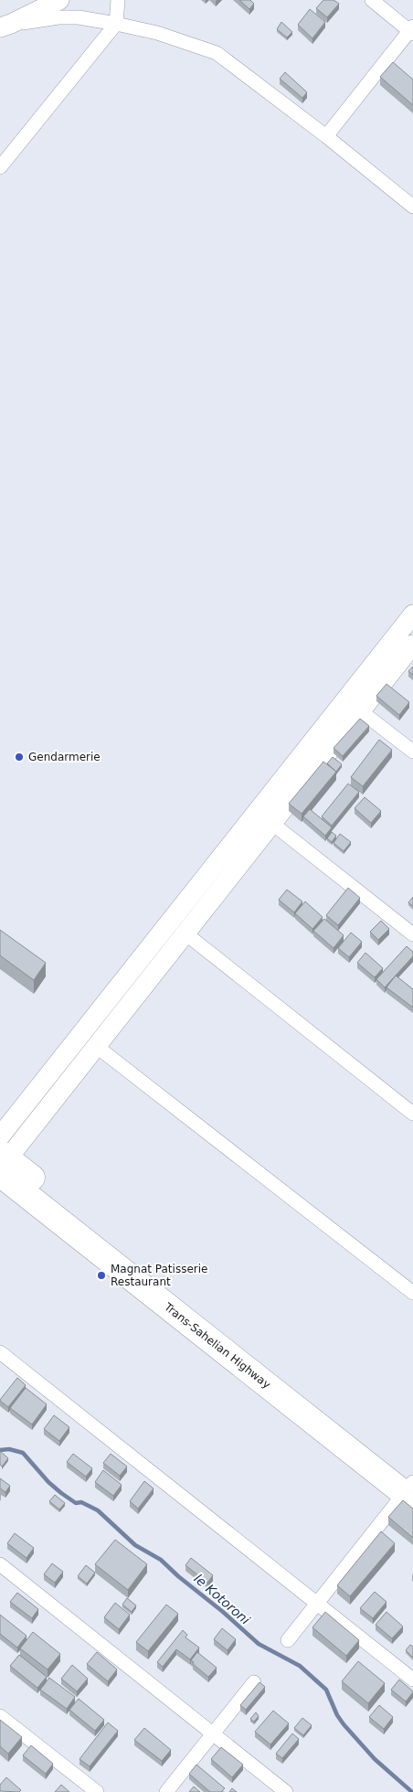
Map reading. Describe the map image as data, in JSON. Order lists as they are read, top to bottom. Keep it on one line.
{"streets":{"highway":["Trans-Sahelian Highway"]},"water":["le Kotoroni"],"places":["Gendarmerie","Magnat Patisserie Restaurant"]}
